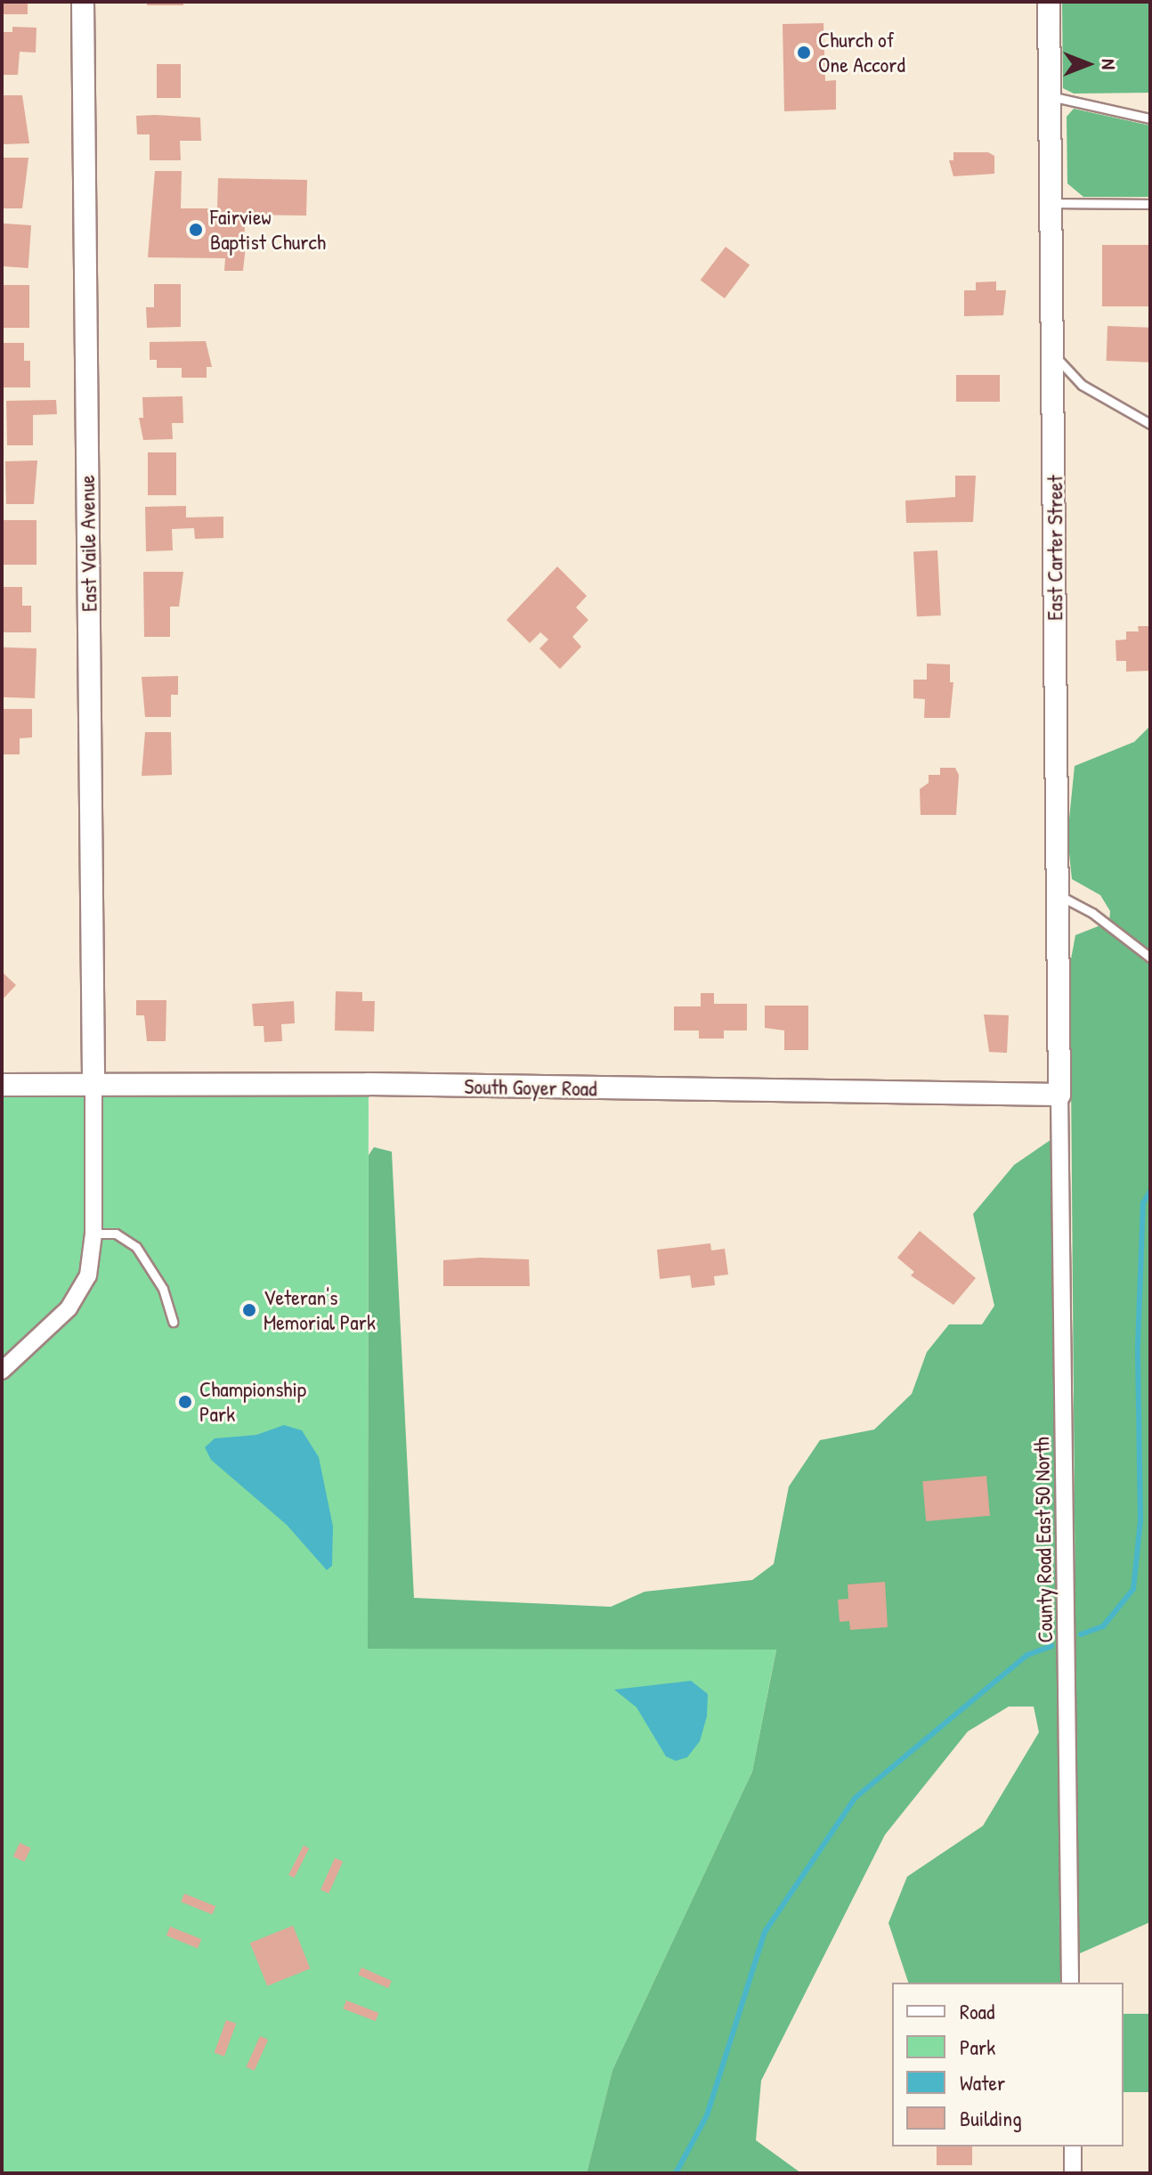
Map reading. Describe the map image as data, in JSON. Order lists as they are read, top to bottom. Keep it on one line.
{"streets":{"street":["East Vaile Avenue","East Carter Street","South Goyer Road","County Road East 50 North"]},"crossings":[["East Vaile Avenue","South Goyer Road"],["East Carter Street","South Goyer Road"],["East Carter Street","County Road East 50 North"],["South Goyer Road","County Road East 50 North"]],"places":["Church of One Accord","Fairview Baptist Church","Veteran's Memorial Park","Championship Park"],"legend":["Road","Park","Water","Building"],"north":"right"}
